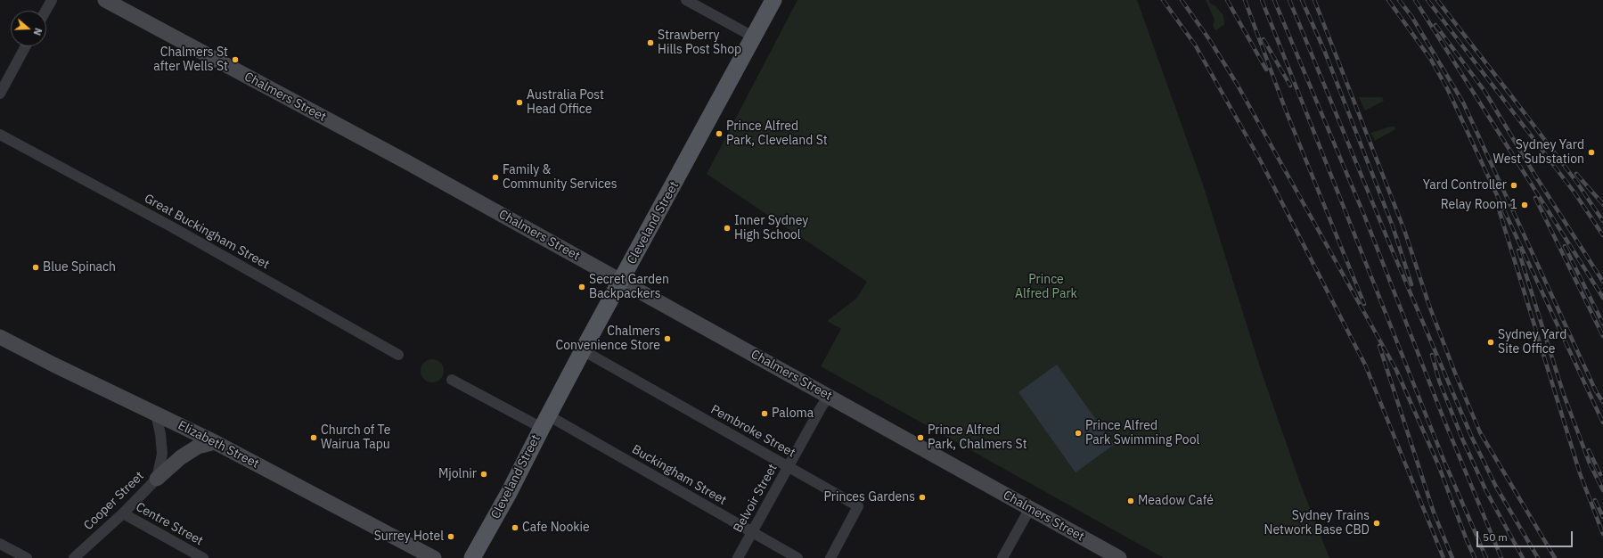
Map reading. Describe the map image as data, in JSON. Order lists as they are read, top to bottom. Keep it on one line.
{"streets":{"main road":["Chalmers Street","Cleveland Street","Elizabeth Street"],"street":["Great Buckingham Street","Pembroke Street","Buckingham Street","Belvoir Street","Cooper Street","Centre Street"]},"crossings":[["Chalmers Street","Cleveland Street"],["Chalmers Street","Belvoir Street"],["Cleveland Street","Pembroke Street"],["Cleveland Street","Buckingham Street"],["Pembroke Street","Belvoir Street"],["Elizabeth Street","Cooper Street"],["Buckingham Street","Belvoir Street"],["Cooper Street","Centre Street"]],"parks":["Prince Alfred Park"],"places":["Strawberry Hills Post Shop","Chalmers St after Wells St","Australia Post Head Office","Prince Alfred Park, Cleveland St","Sydney Yard West Substation","Family & Community Services","Yard Controller","Relay Room 1","Inner Sydney High School","Blue Spinach","Secret Garden Backpackers","Chalmers Convenience Store","Sydney Yard Site Office","Paloma","Prince Alfred Park Swimming Pool","Church of Te Wairua Tapu","Prince Alfred Park, Chalmers St","Mjolnir","Princes Gardens","Meadow Café","Sydney Trains Network Base CBD","Cafe Nookie","Surrey Hotel"],"scale_bar":"50 m","north":"right"}
